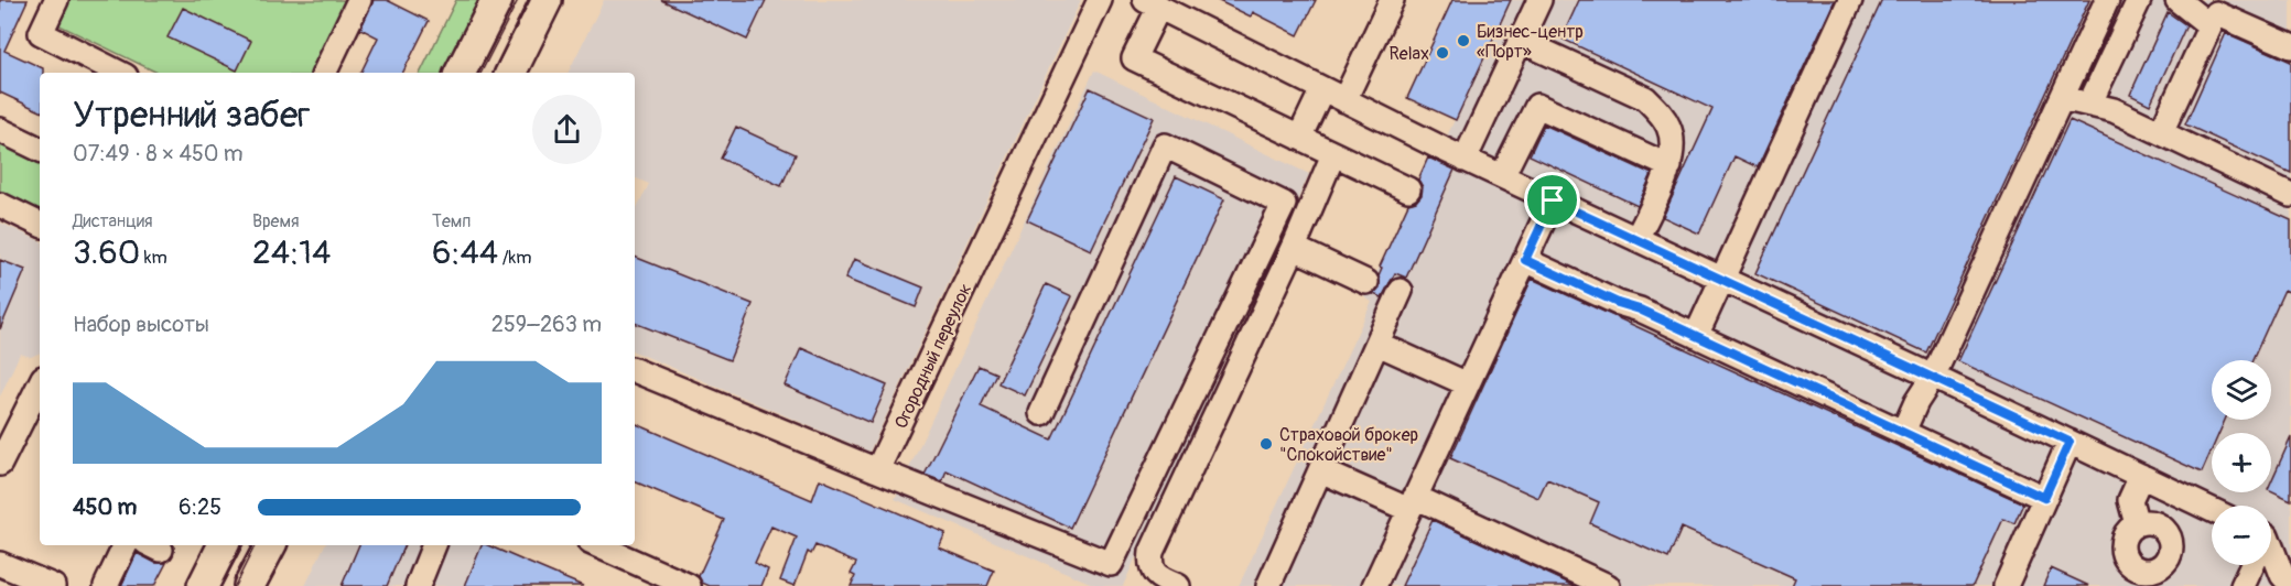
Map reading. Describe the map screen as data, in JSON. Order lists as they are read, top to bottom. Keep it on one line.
{"streets":{"street":["Огородный переулок"]},"places":["Бизнес-центр «Порт»","Relax","Страховой брокер \"Спокойствие\""],"page":{"heading":["Утренний забег","07:49 · 8 × 450 m"],"stats":[["Дистанция","3.60 km"],["Время","24:14"],["Темп","6:44 /km"]],"chart":["Набор высоты","259–263 m"],"map_buttons":["+","−"],"list":[{"name":"450 m","note":"6:25"}]}}
